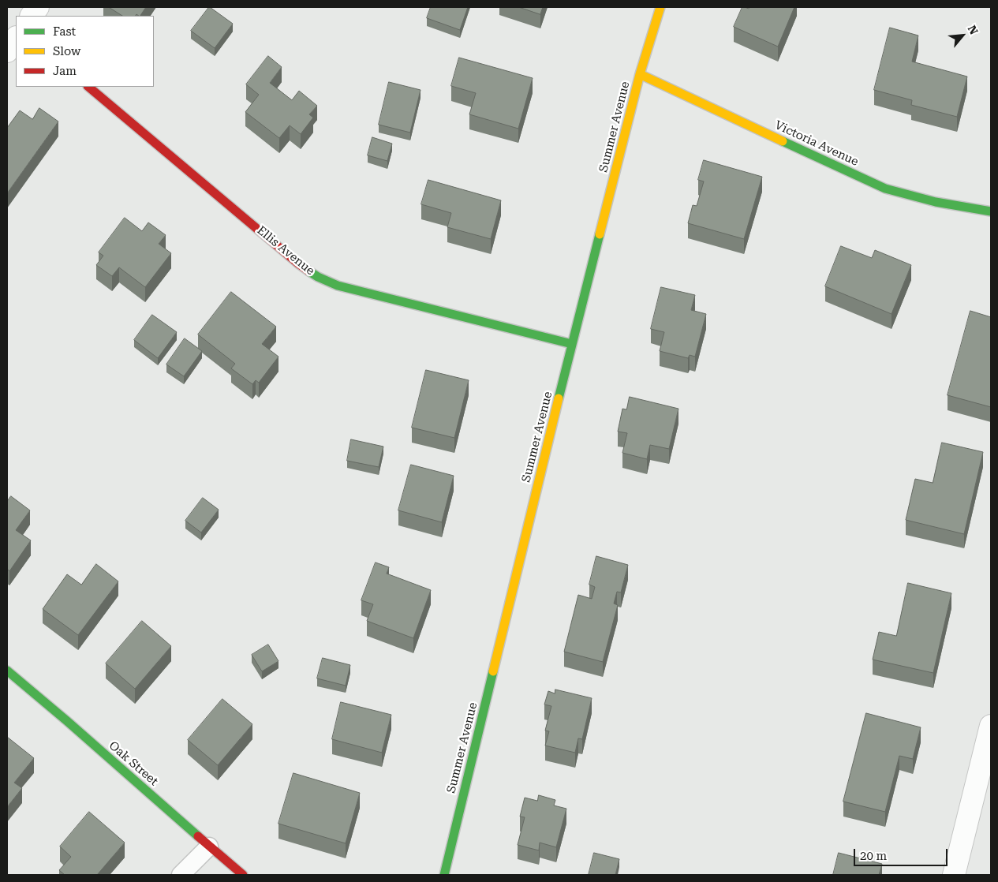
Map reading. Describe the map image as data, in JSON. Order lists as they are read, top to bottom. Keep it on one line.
{"streets":{"street":["Summer Avenue","Victoria Avenue","Ellis Avenue","Oak Street"]},"crossings":[["Summer Avenue","Victoria Avenue"],["Summer Avenue","Ellis Avenue"]],"legend":["Fast","Slow","Jam"],"scale_bar":"20 m","north":"top right"}
